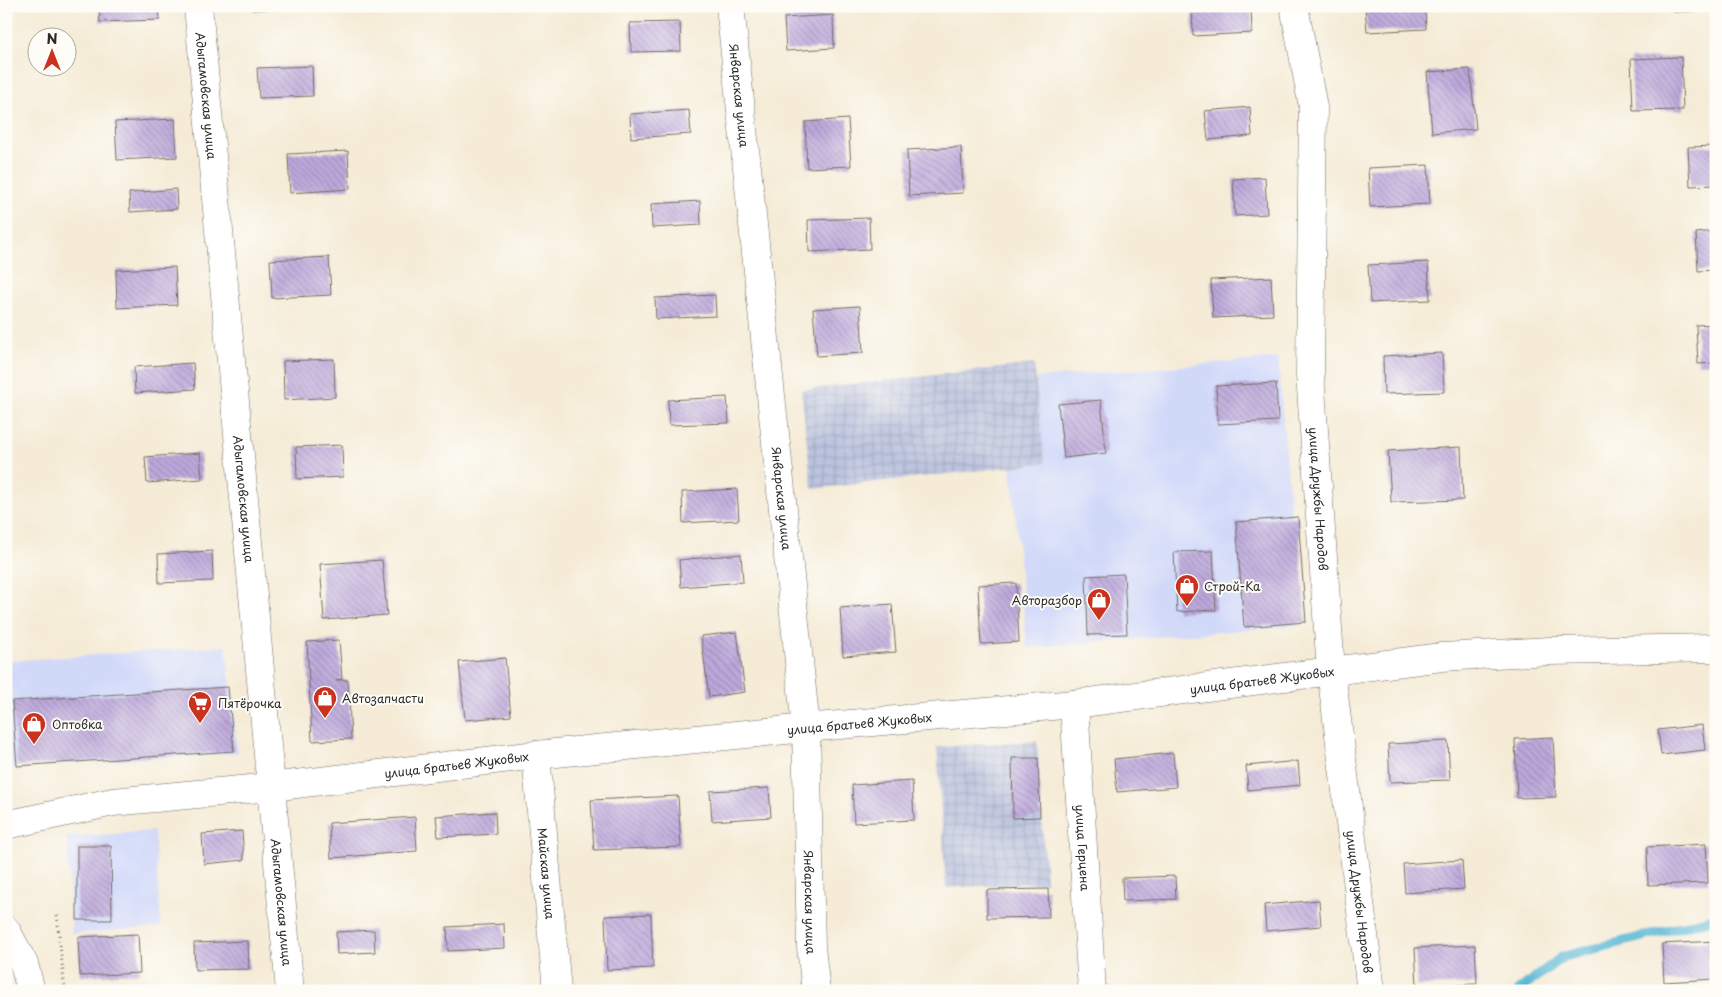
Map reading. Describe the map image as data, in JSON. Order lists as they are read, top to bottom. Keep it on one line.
{"streets":{"street":["Адыгамовская улица","Январская улица","улица Дружбы Народов","улица братьев Жуковых","улица Герцена","Майская улица"]},"crossings":[["Адыгамовская улица","улица братьев Жуковых"],["Январская улица","улица братьев Жуковых"],["улица Дружбы Народов","улица братьев Жуковых"],["улица братьев Жуковых","улица Герцена"],["улица братьев Жуковых","Майская улица"]],"places":{"shop":["Строй-Ка","Авторазбор","Автозапчасти","Оптовка"],"supermarket":["Пятёрочка"]},"north":"top"}
